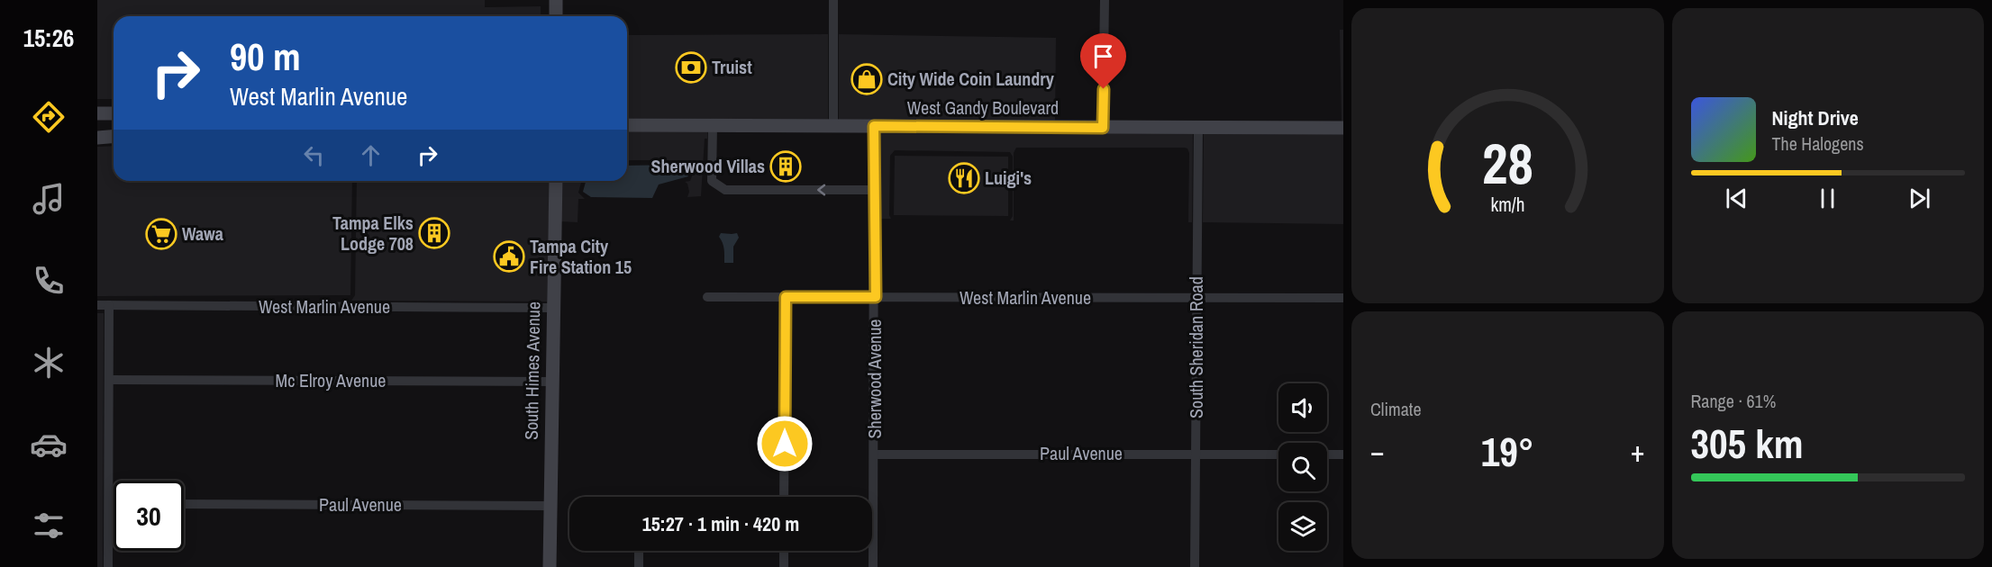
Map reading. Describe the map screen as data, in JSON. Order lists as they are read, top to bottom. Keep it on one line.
{"streets":{"main road":["West Gandy Boulevard","South Himes Avenue"],"street":["West Marlin Avenue","South Sheridan Road","Sherwood Avenue","Mc Elroy Avenue","Paul Avenue"]},"crossings":[["West Gandy Boulevard","South Sheridan Road"],["West Gandy Boulevard","Sherwood Avenue"],["West Marlin Avenue","South Sheridan Road"],["West Marlin Avenue","South Himes Avenue"],["West Marlin Avenue","Sherwood Avenue"],["South Sheridan Road","Paul Avenue"],["South Himes Avenue","Mc Elroy Avenue"],["South Himes Avenue","Paul Avenue"],["Sherwood Avenue","Paul Avenue"]],"places":{"bank":["Truist"],"shop":["City Wide Coin Laundry"],"building":["Sherwood Villas","Tampa Elks Lodge 708"],"restaurant":["Luigi's"],"supermarket":["Wawa"],"public building":["Tampa City Fire Station 15"]},"page":{"tabs":"15:26","turn":["90 m","West Marlin Avenue"],"song":["Night Drive","The Halogens"],"tile":["Climate",["Range · 61%","305 km"]],"heat":["−","19°","+"],"limit":"30","trip":"15:27 · 1 min · 420 m","gauge":["28","km/h"]}}
